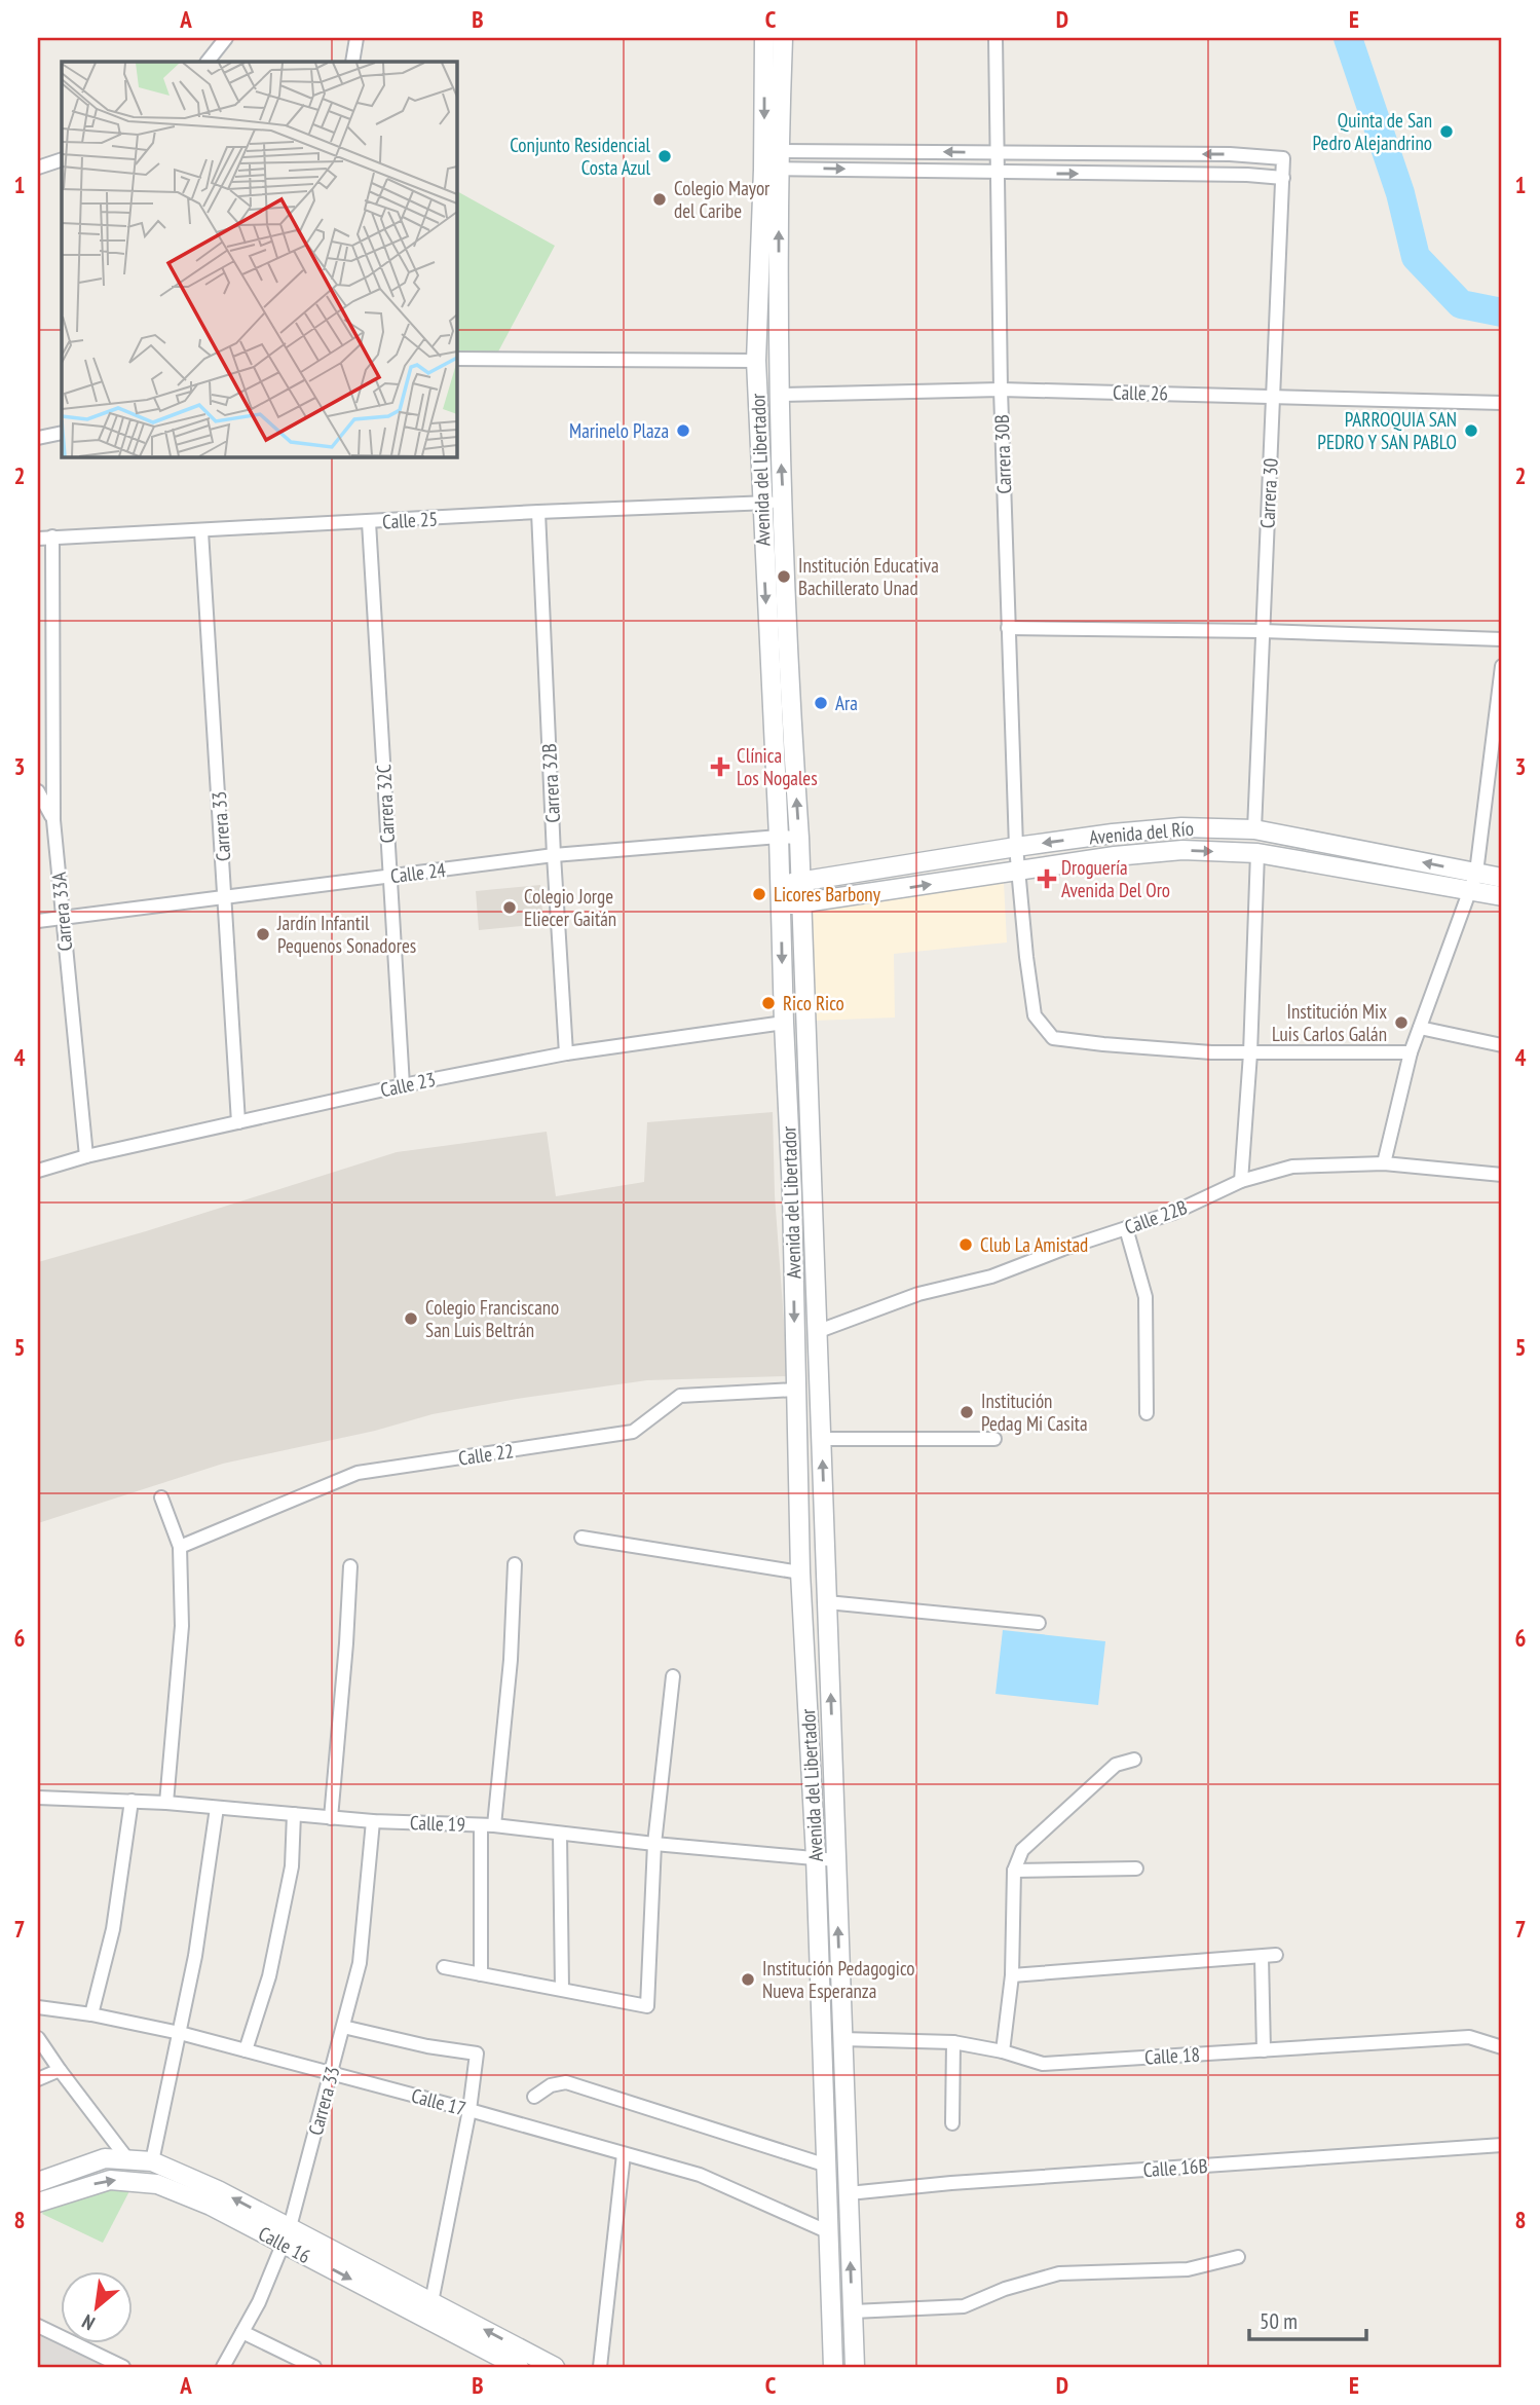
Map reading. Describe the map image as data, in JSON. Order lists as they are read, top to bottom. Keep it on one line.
{"streets":{"main road":["Avenida del Libertador","Avenida del Río","Calle 16"],"street":["Calle 26","Carrera 30B","Carrera 30","Calle 25","Carrera 32B","Carrera 32C","Carrera 33","Calle 24","Carrera 33A","Calle 23","Calle 22B","Calle 22","Calle 19","Calle 18","Calle 17","Calle 16B"]},"crossings":[["Calle 26","Carrera 30B"],["Calle 26","Avenida del Libertador"],["Calle 26","Carrera 30"],["Carrera 30B","Carrera 30"],["Carrera 30B","Avenida del Río"],["Avenida del Libertador","Calle 25"],["Avenida del Libertador","Avenida del Río"],["Avenida del Libertador","Calle 24"],["Avenida del Libertador","Calle 23"],["Avenida del Libertador","Calle 22B"],["Avenida del Libertador","Calle 22"],["Avenida del Libertador","Calle 19"],["Avenida del Libertador","Calle 18"],["Avenida del Libertador","Calle 17"],["Avenida del Libertador","Calle 16B"],["Carrera 30","Avenida del Río"],["Calle 25","Carrera 32B"],["Calle 25","Carrera 32C"],["Calle 25","Carrera 33"],["Calle 25","Carrera 33A"],["Carrera 32B","Calle 24"],["Carrera 32B","Calle 23"],["Carrera 32C","Calle 24"],["Carrera 32C","Calle 23"],["Carrera 33","Calle 24"],["Carrera 33","Calle 23"],["Carrera 33","Calle 19"],["Carrera 33","Calle 17"],["Carrera 33","Calle 16"],["Calle 24","Carrera 33A"],["Carrera 33A","Calle 23"]],"places":{"other":["Quinta de San Pedro Alejandrino","Conjunto Residencial Costa Azul","Colegio Mayor del Caribe","Marinelo Plaza","PARROQUIA SAN PEDRO Y SAN PABLO","Institución Educativa Bachillerato Unad","Ara","Licores Barbony","Colegio Jorge Eliecer Gaitán","Jardín Infantil Pequenos Sonadores","Rico Rico","Institución Mix Luis Carlos Galán","Club La Amistad","Colegio Franciscano San Luis Beltrán","Institución Pedag Mi Casita","Institución Pedagogico Nueva Esperanza"],"health":["Clínica Los Nogales","Droguería Avenida Del Oro"]},"scale_bar":"50 m","north":"bottom left","grid":{"columns":["A","B","C","D","E"],"rows":["1","2","3","4","5","6","7","8"]}}
